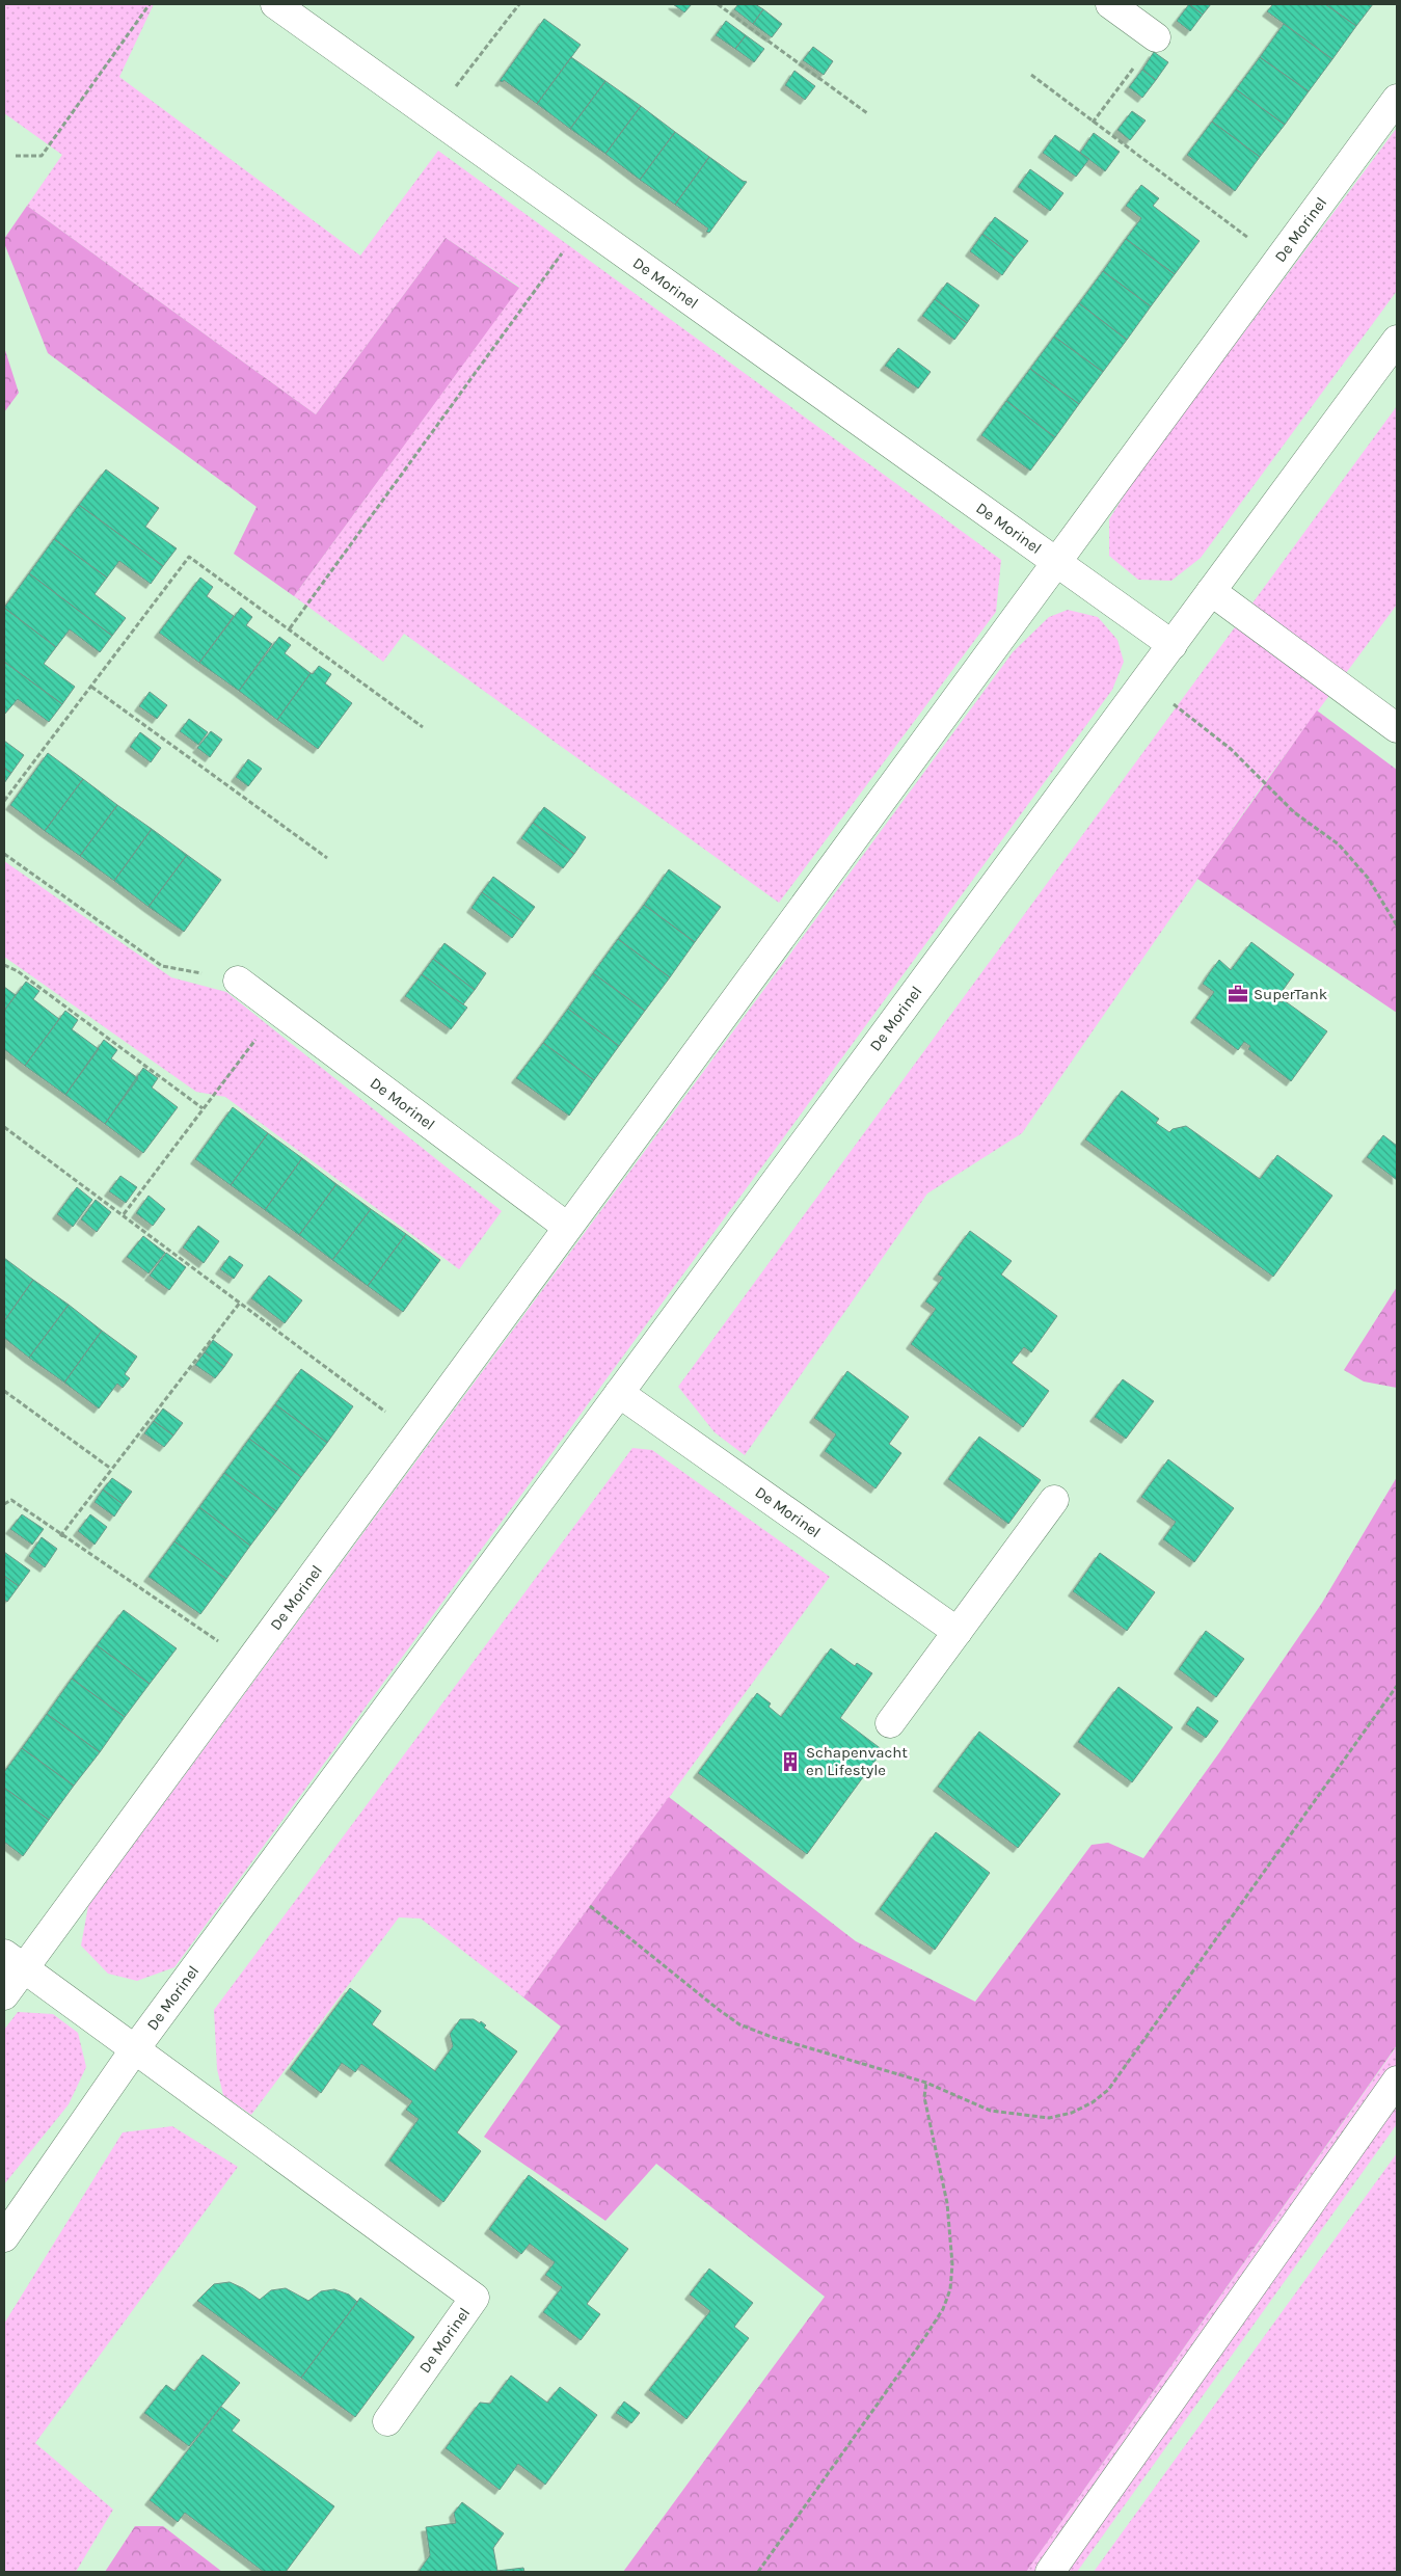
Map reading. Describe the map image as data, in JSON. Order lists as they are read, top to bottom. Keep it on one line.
{"streets":{"street":["De Morinel"]},"places":{"office":["SuperTank"],"building":["Schapenvacht en Lifestyle"]}}
